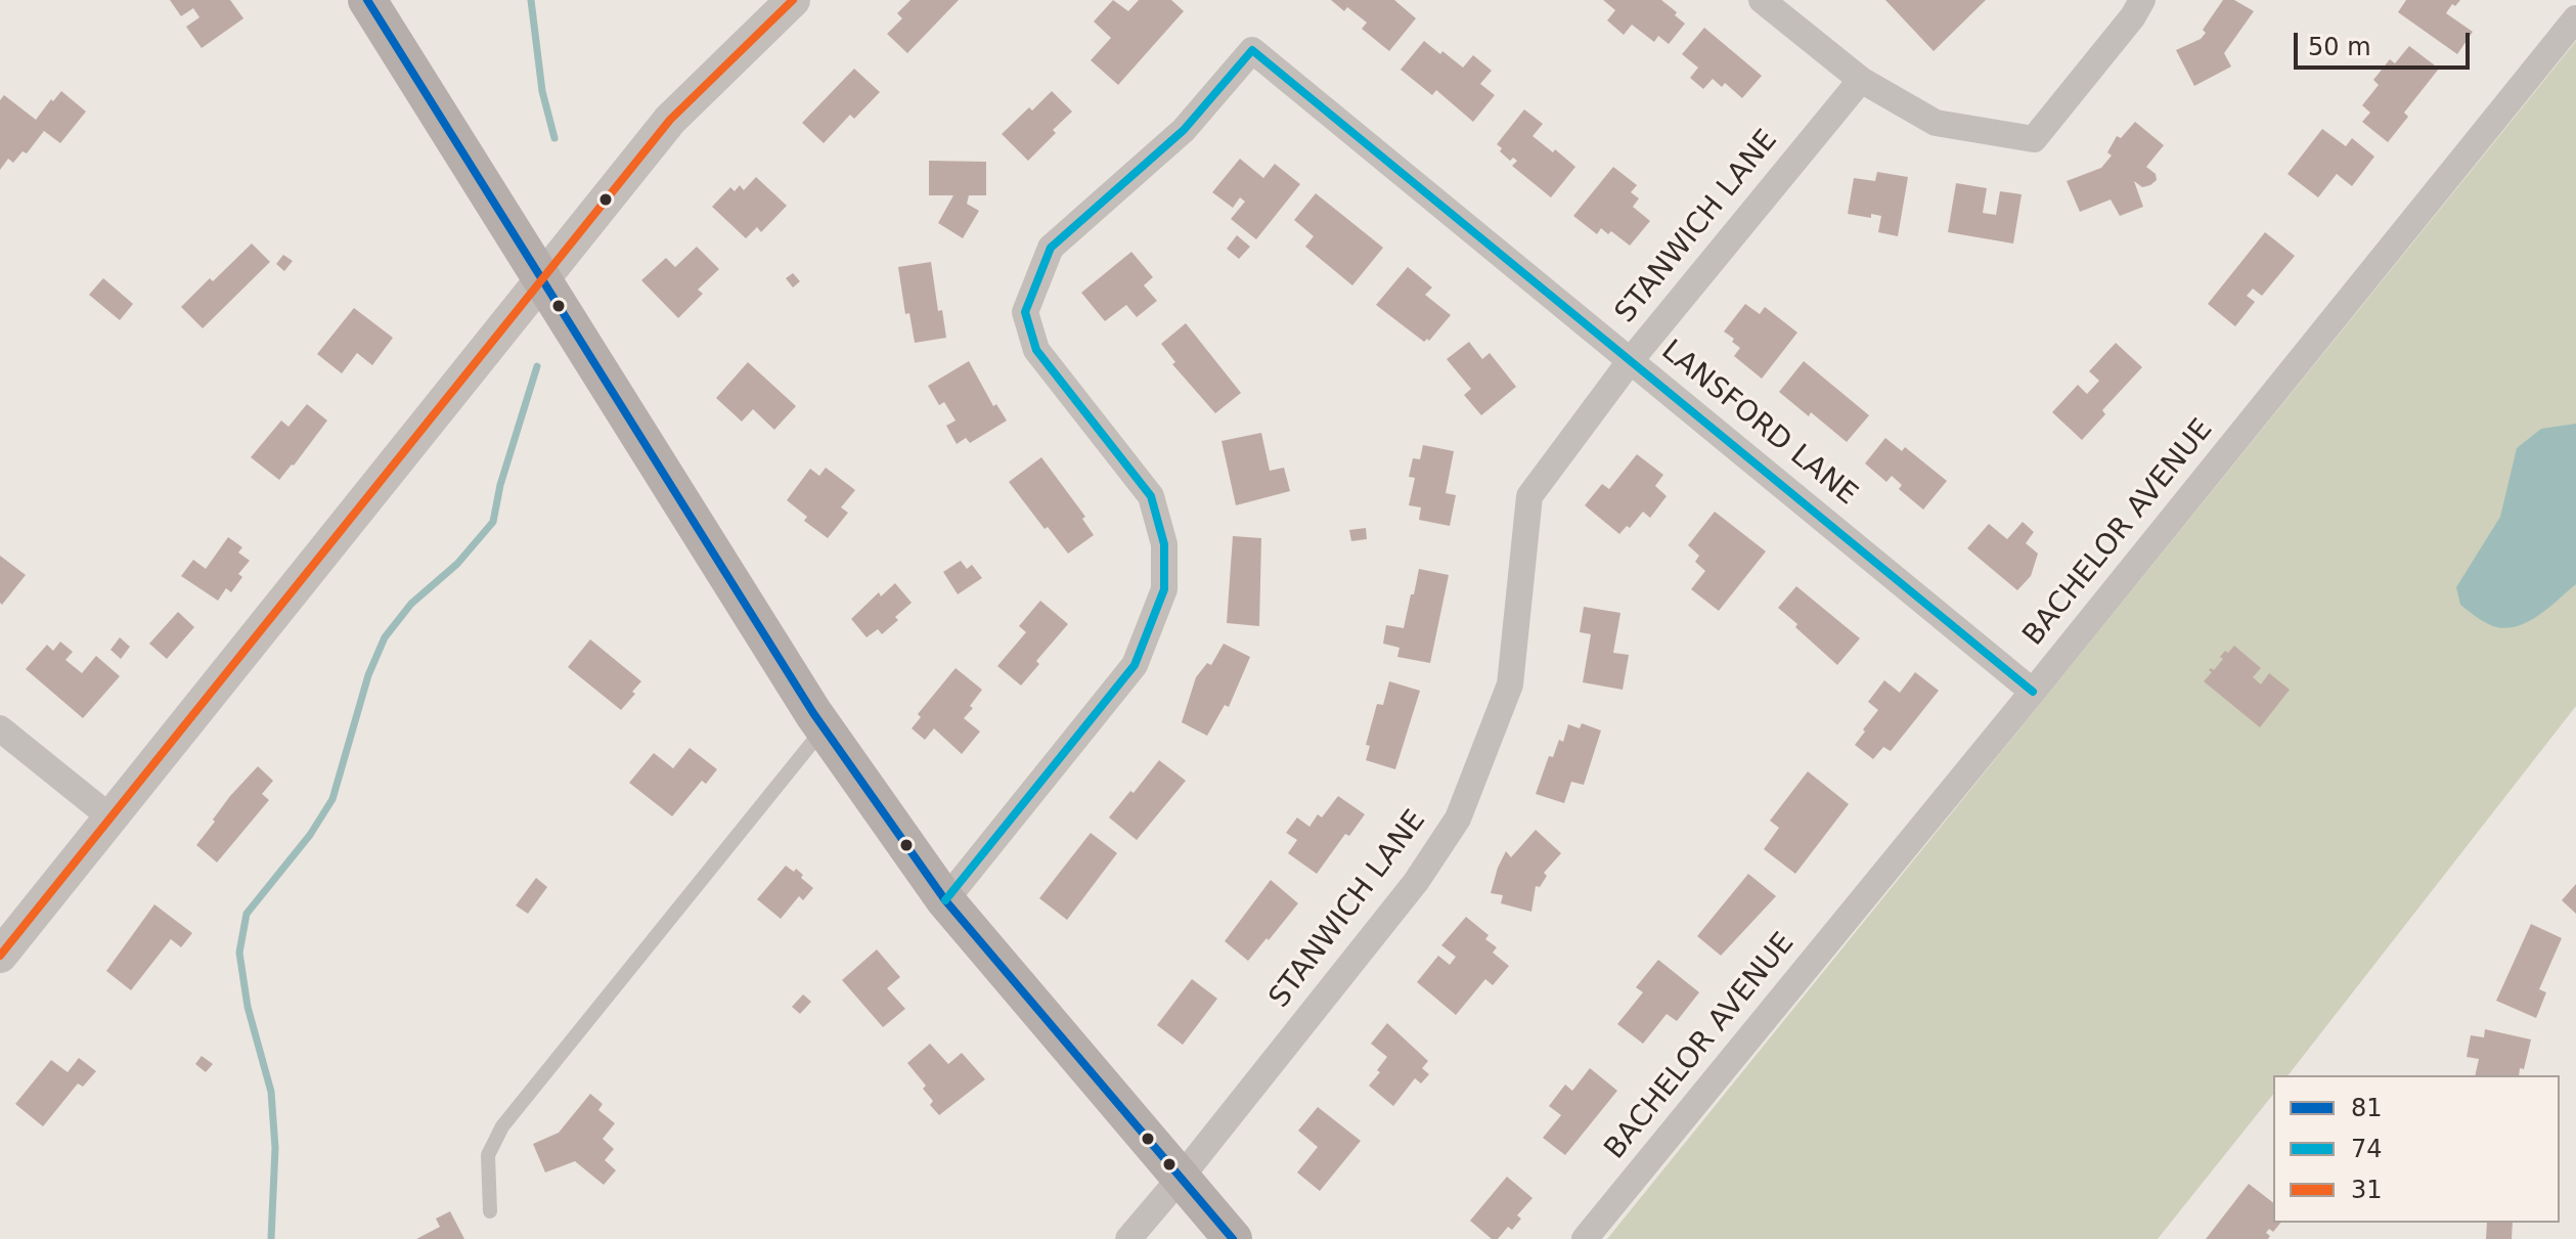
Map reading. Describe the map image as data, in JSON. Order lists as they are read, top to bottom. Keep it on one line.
{"streets":{"street":["STANWICH LANE","LANSFORD LANE","BACHELOR AVENUE"]},"crossings":[["STANWICH LANE","LANSFORD LANE"],["LANSFORD LANE","BACHELOR AVENUE"]],"lines":["transit line 81","transit line 31","transit line 74"],"legend":["81","74","31"],"scale_bar":"50 m"}
